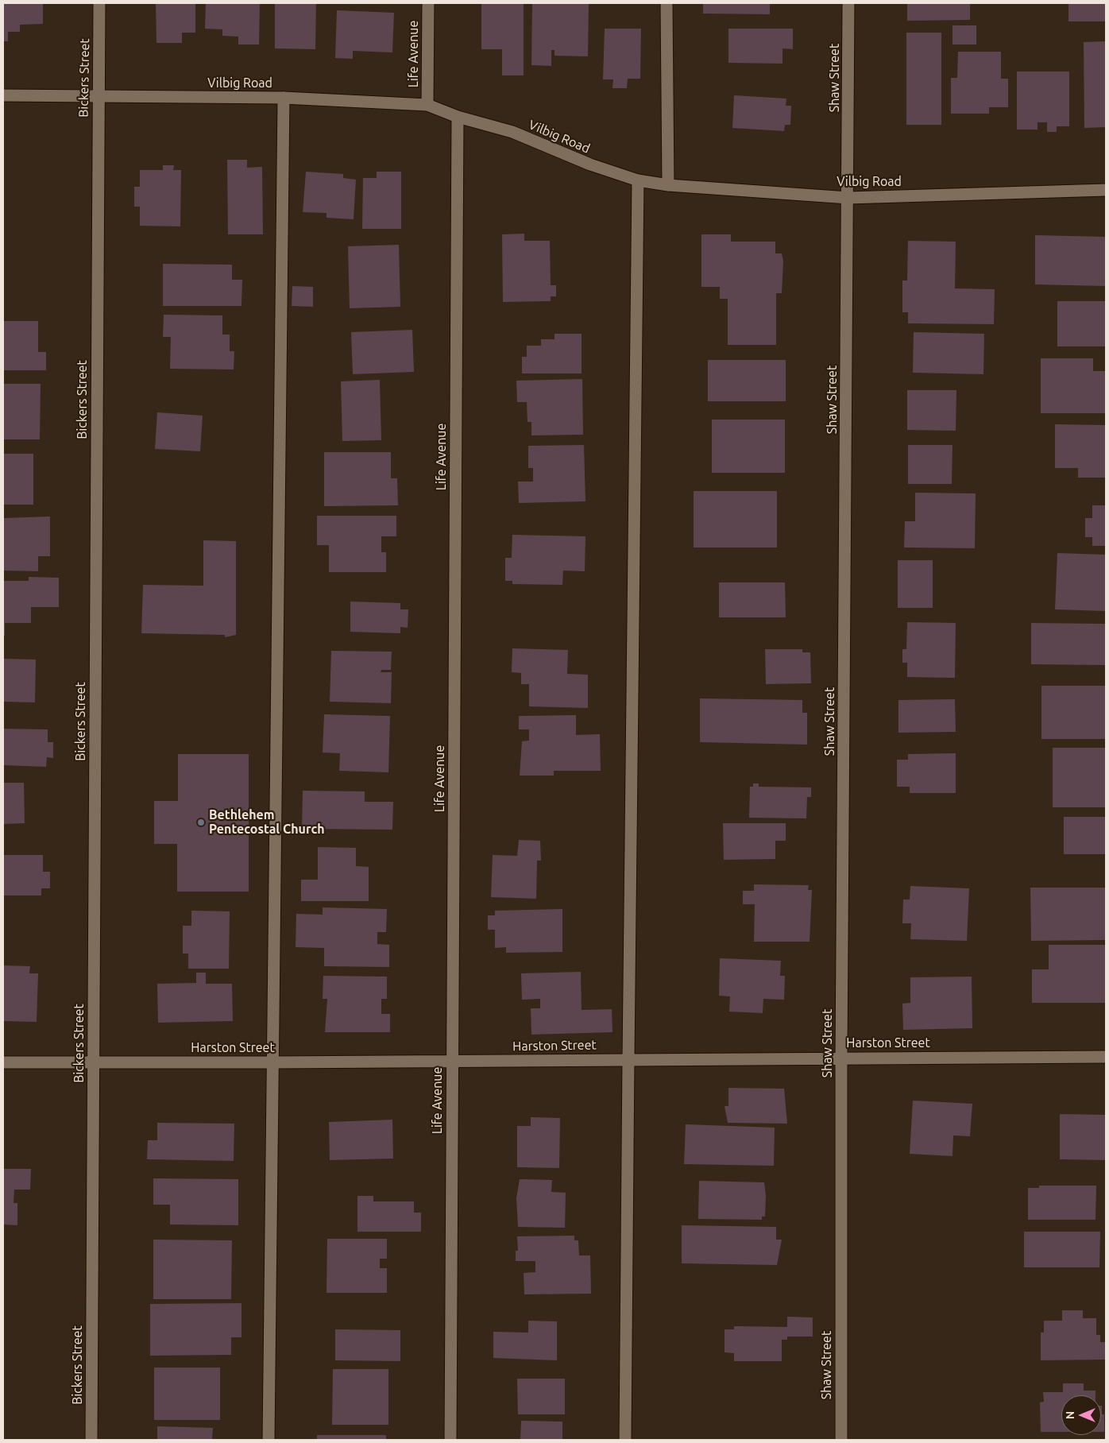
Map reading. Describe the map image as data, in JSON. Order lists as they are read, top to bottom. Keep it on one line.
{"streets":{"street":["Life Avenue","Bickers Street","Shaw Street","Vilbig Road","Harston Street"]},"crossings":[["Life Avenue","Vilbig Road"],["Life Avenue","Harston Street"],["Bickers Street","Vilbig Road"],["Bickers Street","Harston Street"],["Shaw Street","Vilbig Road"],["Shaw Street","Harston Street"]],"places":["Bethlehem Pentecostal Church"],"north":"left"}
